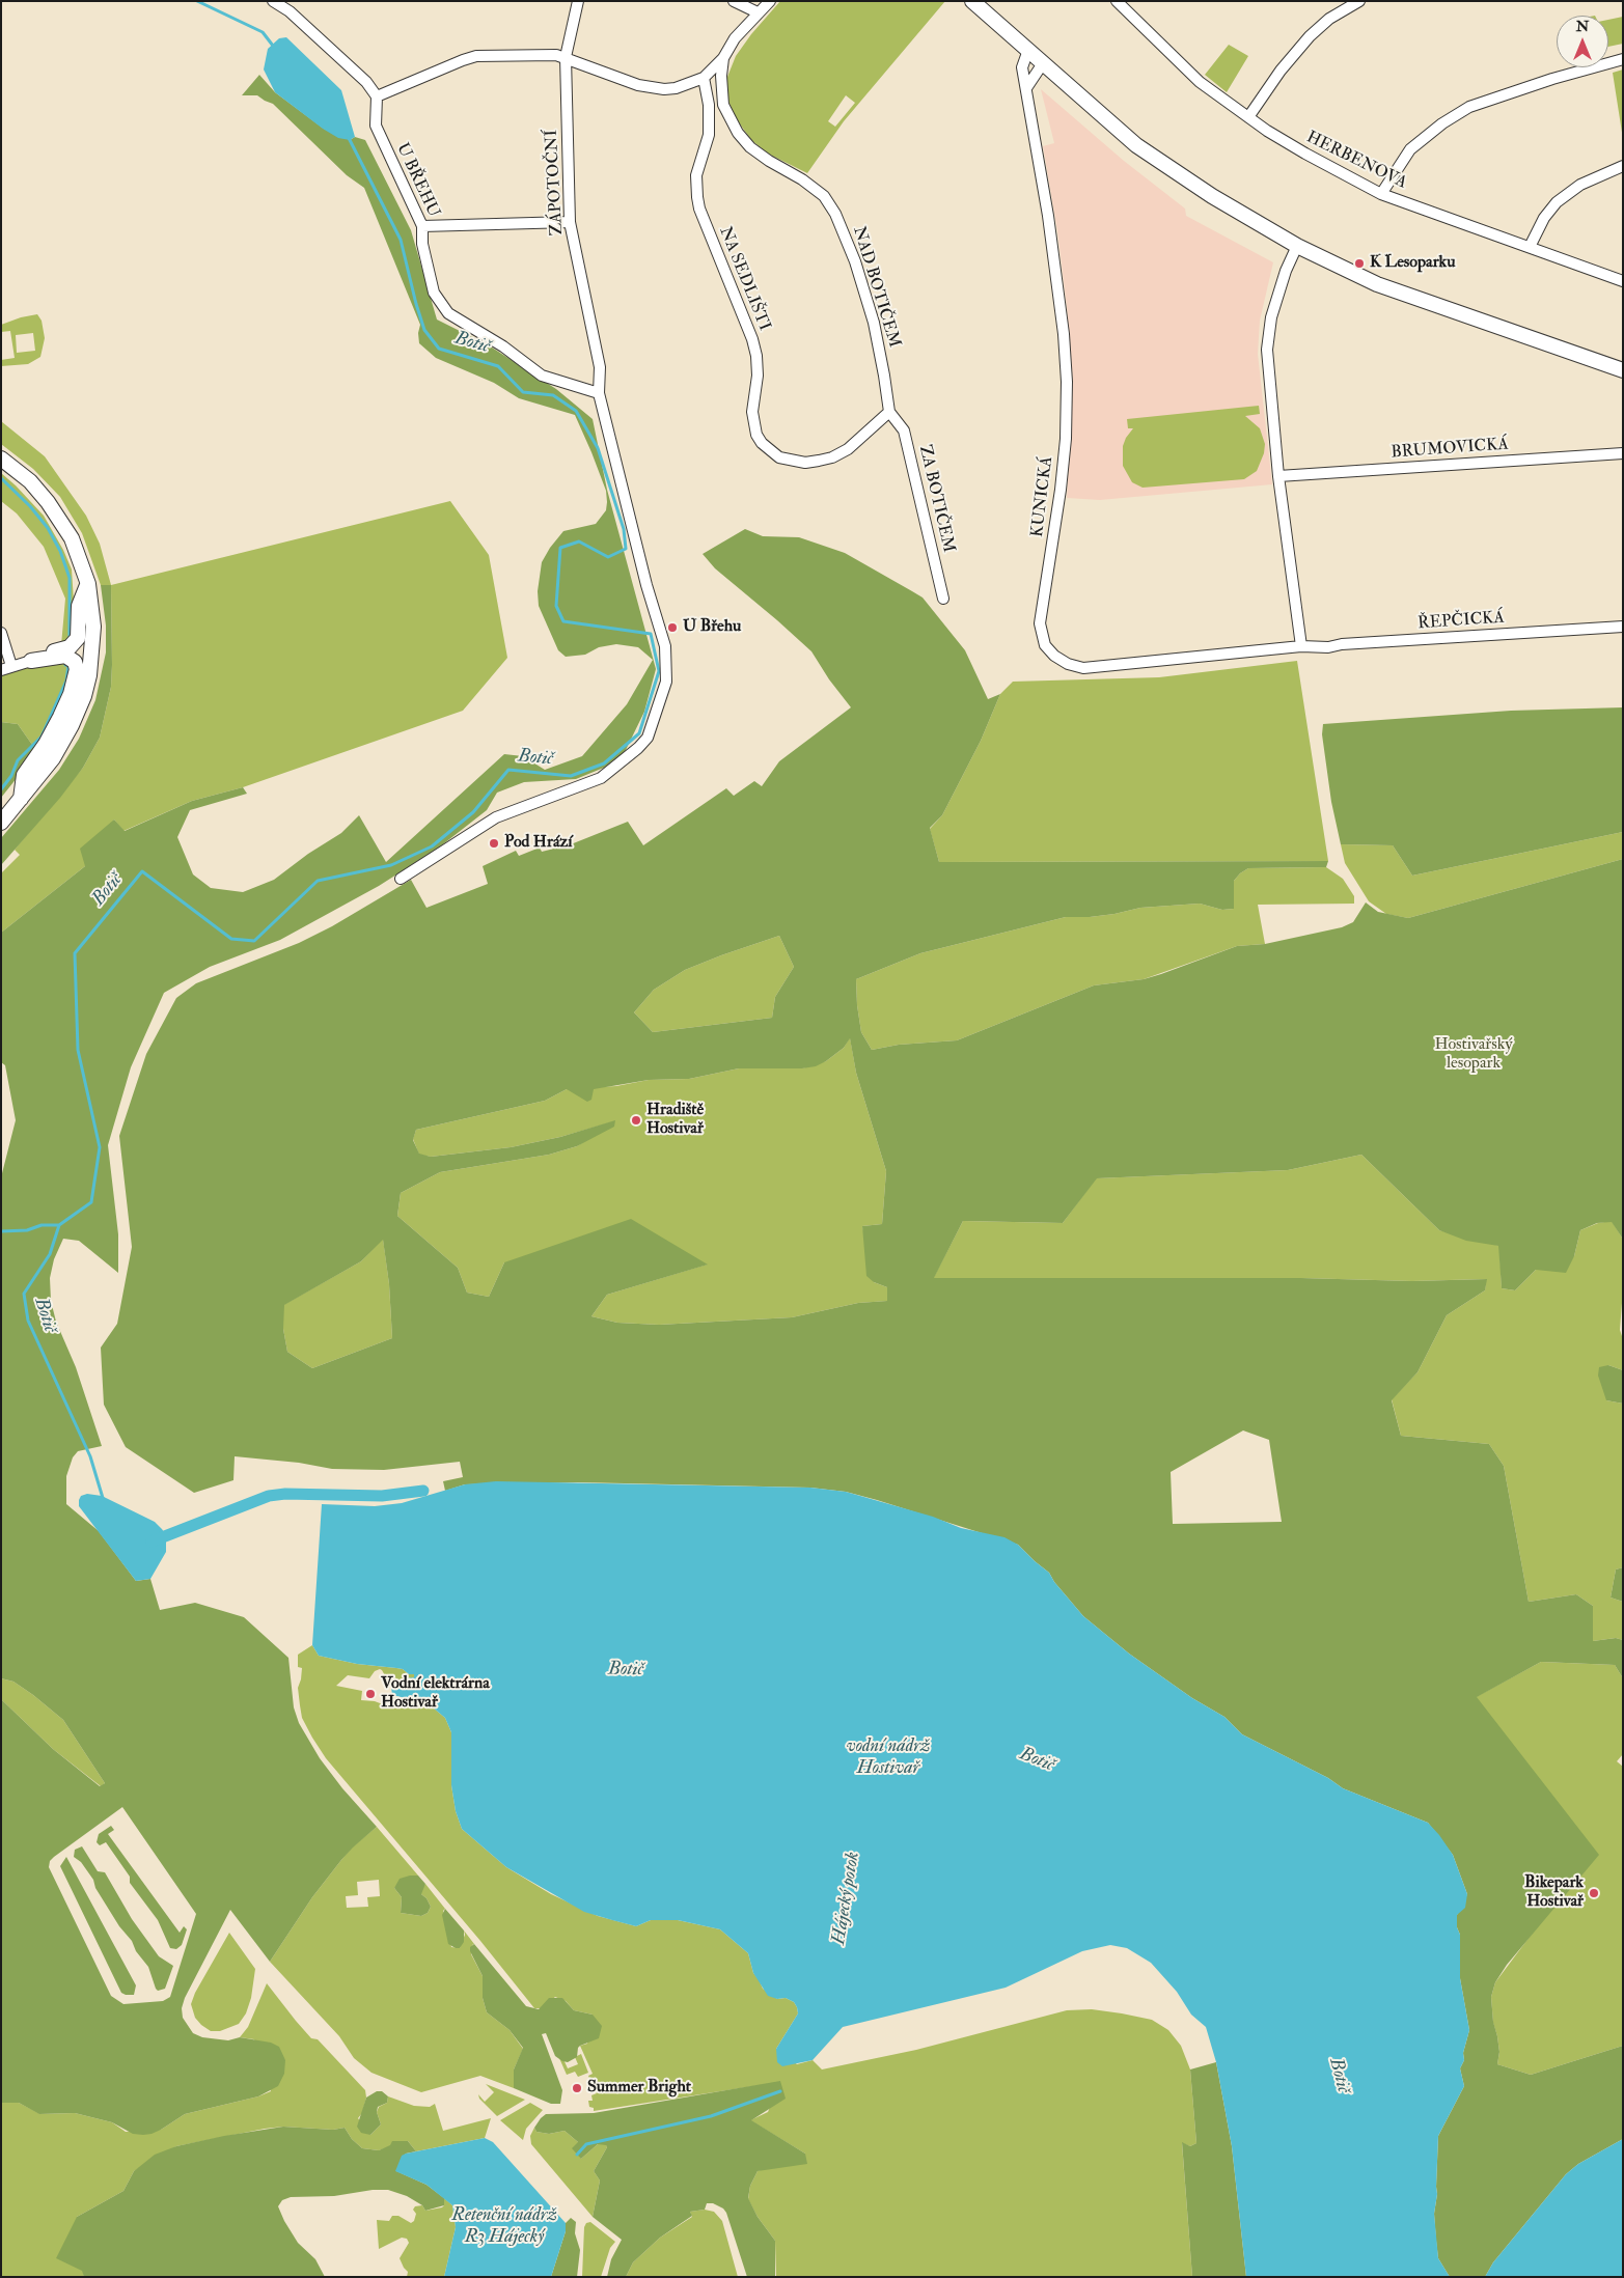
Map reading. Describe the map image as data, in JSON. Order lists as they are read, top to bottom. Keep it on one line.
{"streets":{"street":["HERBENOVA","U BŘEHU","ZÁPOTOČNÍ","NA SEDLIŠTI","NAD BOTIČEM","BRUMOVICKÁ","KUNICKÁ","ZA BOTIČEM","ŘEPČICKÁ"]},"crossings":[["U BŘEHU","ZÁPOTOČNÍ"],["NA SEDLIŠTI","NAD BOTIČEM"],["NA SEDLIŠTI","ZA BOTIČEM"],["NAD BOTIČEM","ZA BOTIČEM"],["KUNICKÁ","ŘEPČICKÁ"]],"water":["Botič","vodní nádrž Hostivař","Hájecký potok","Retenční nádrž R3 Hájecký"],"parks":["Hostivařský lesopark"],"places":["K Lesoparku","U Břehu","Pod Hrází","Hradiště Hostivař","Vodní elektrárna Hostivař","Bikepark Hostivař","Summer Bright"],"north":"top"}
